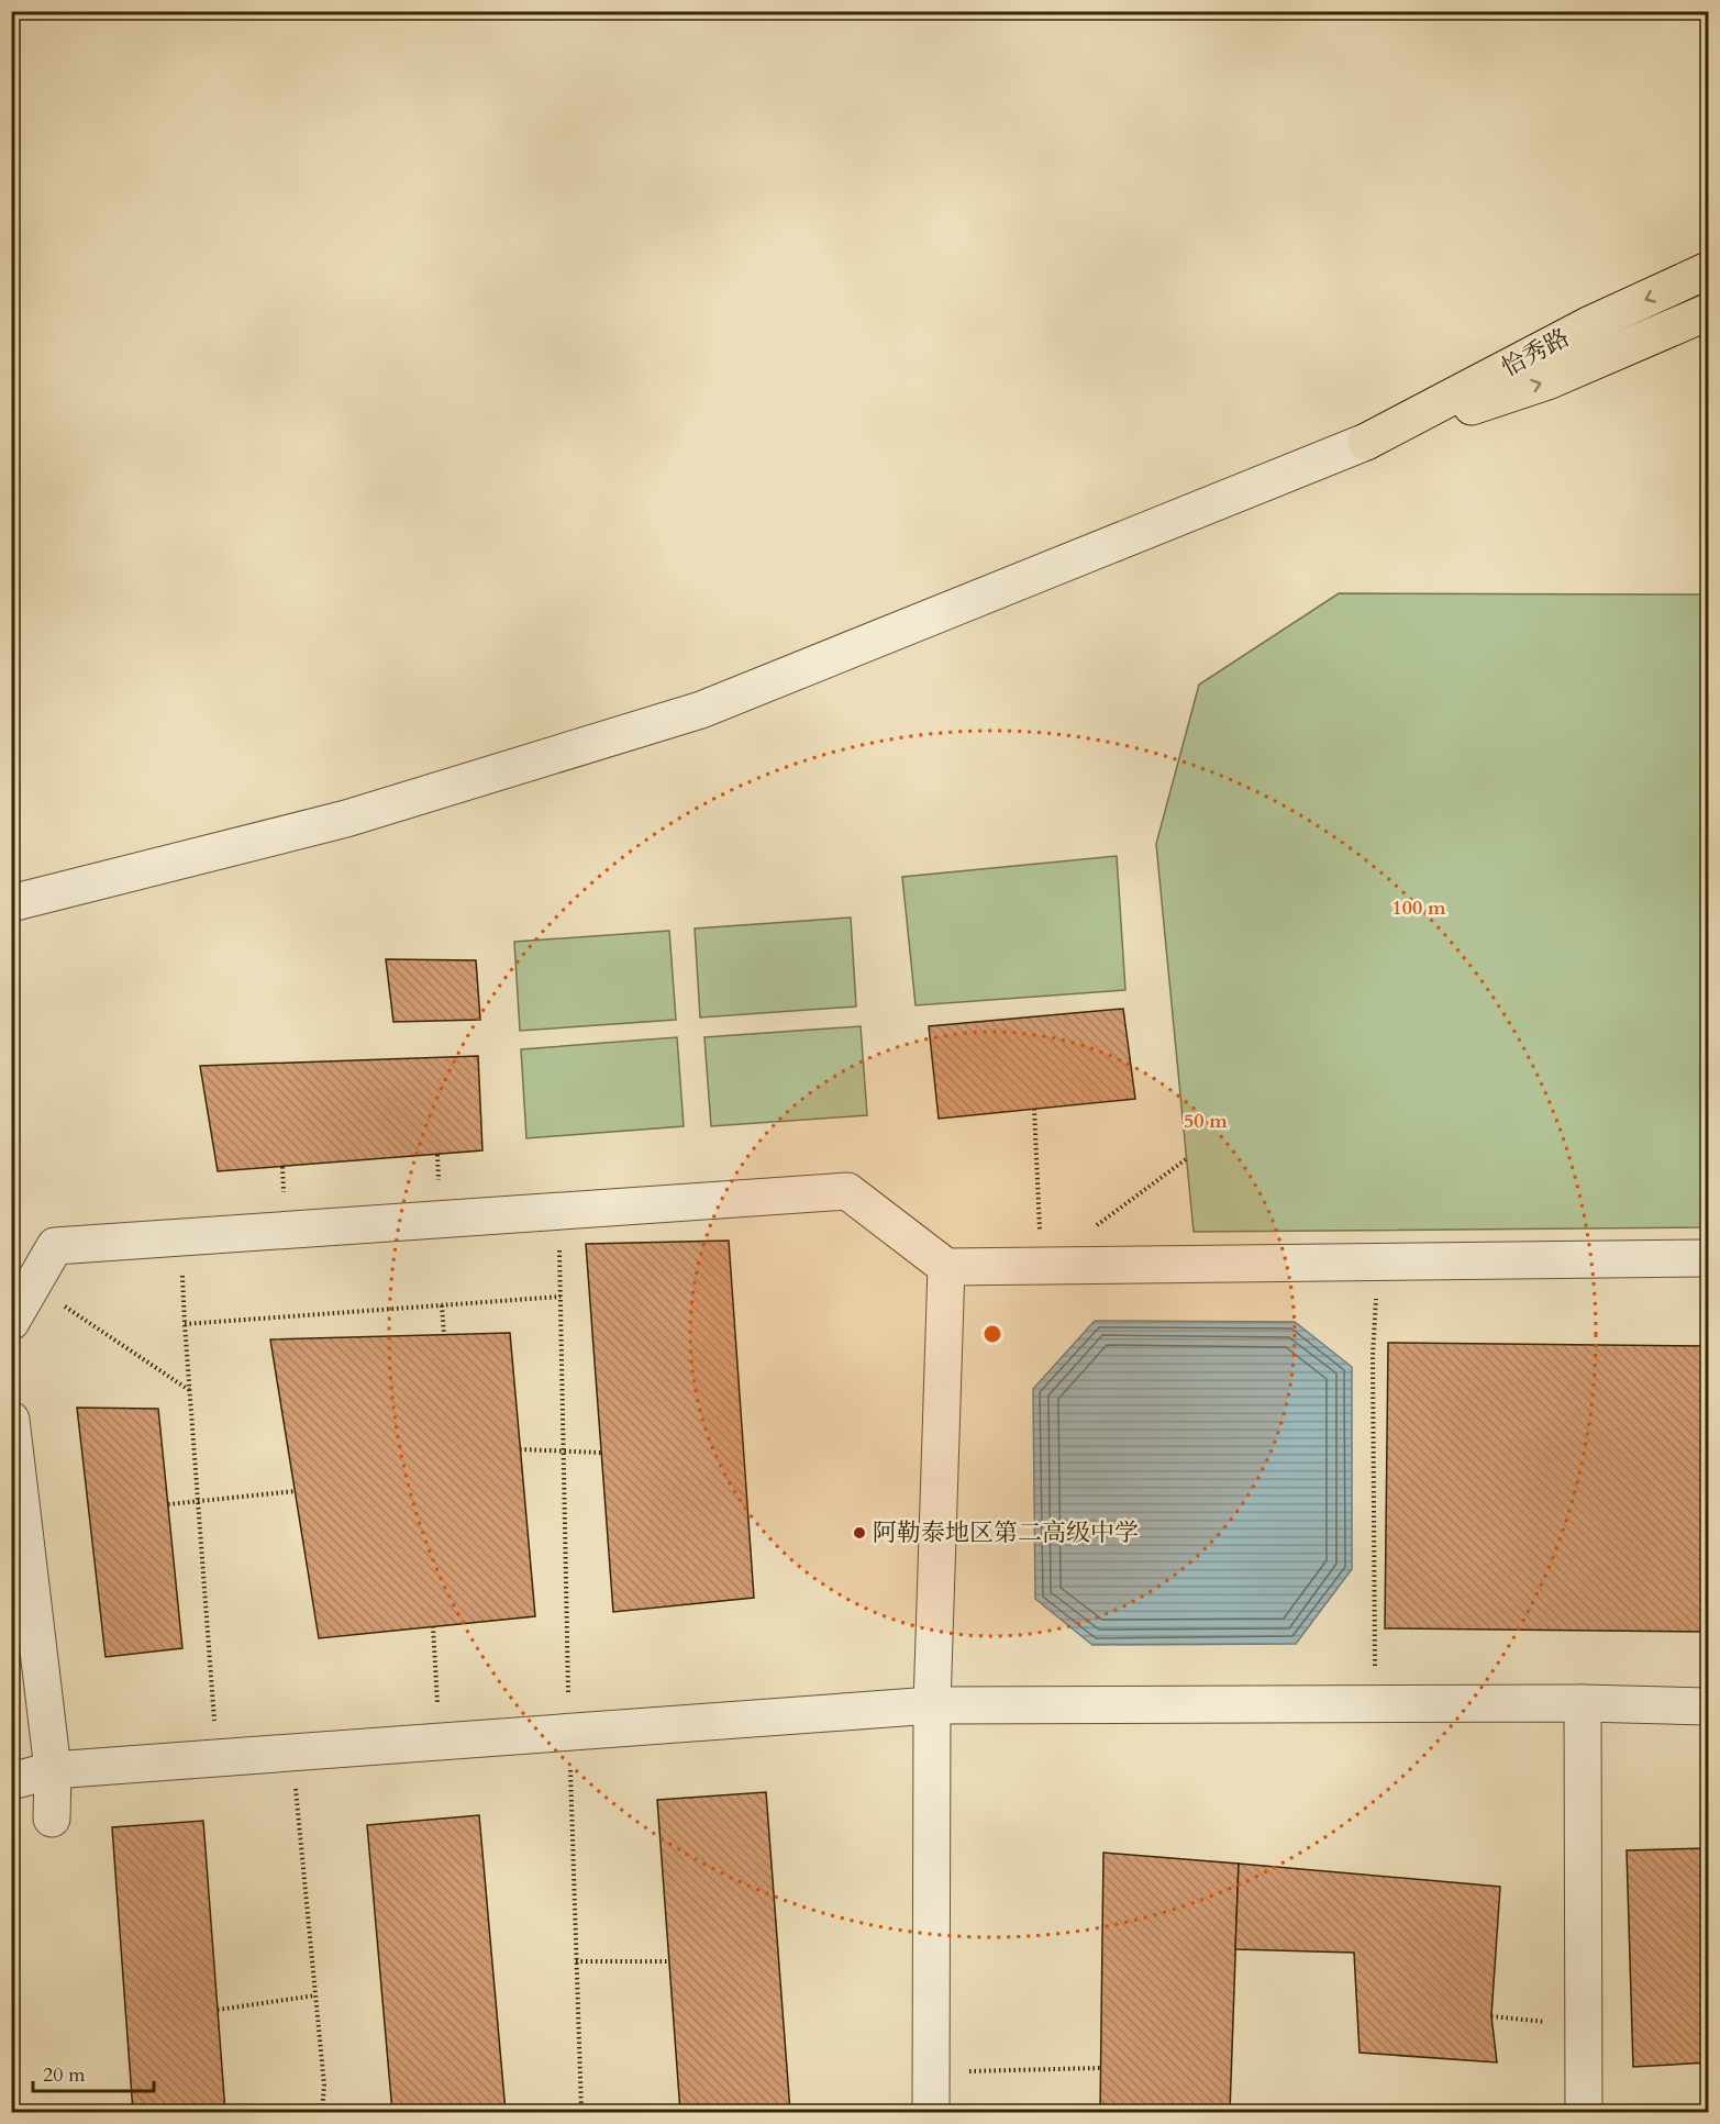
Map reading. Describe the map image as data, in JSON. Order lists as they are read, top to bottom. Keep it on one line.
{"streets":{"main road":["恰秀路"]},"places":["阿勒泰地区第二高级中学"],"scale_bar":"20 m","rings":["100 m","50 m"]}
